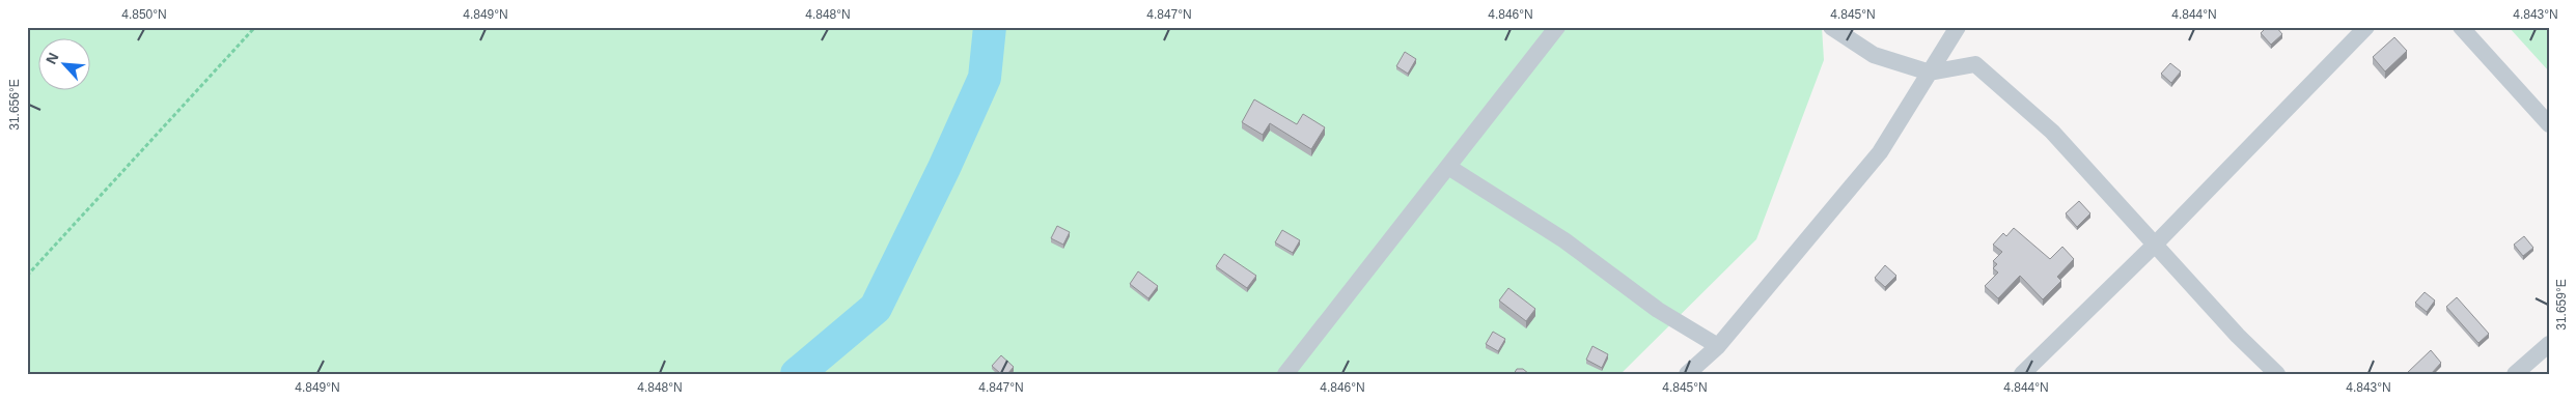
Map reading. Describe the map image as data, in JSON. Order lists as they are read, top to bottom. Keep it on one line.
{"north":"top left","coordinates":["4.850°N","4.849°N","4.848°N","4.847°N","4.846°N","4.845°N","4.844°N","4.843°N","31.656°E","31.659°E"]}
